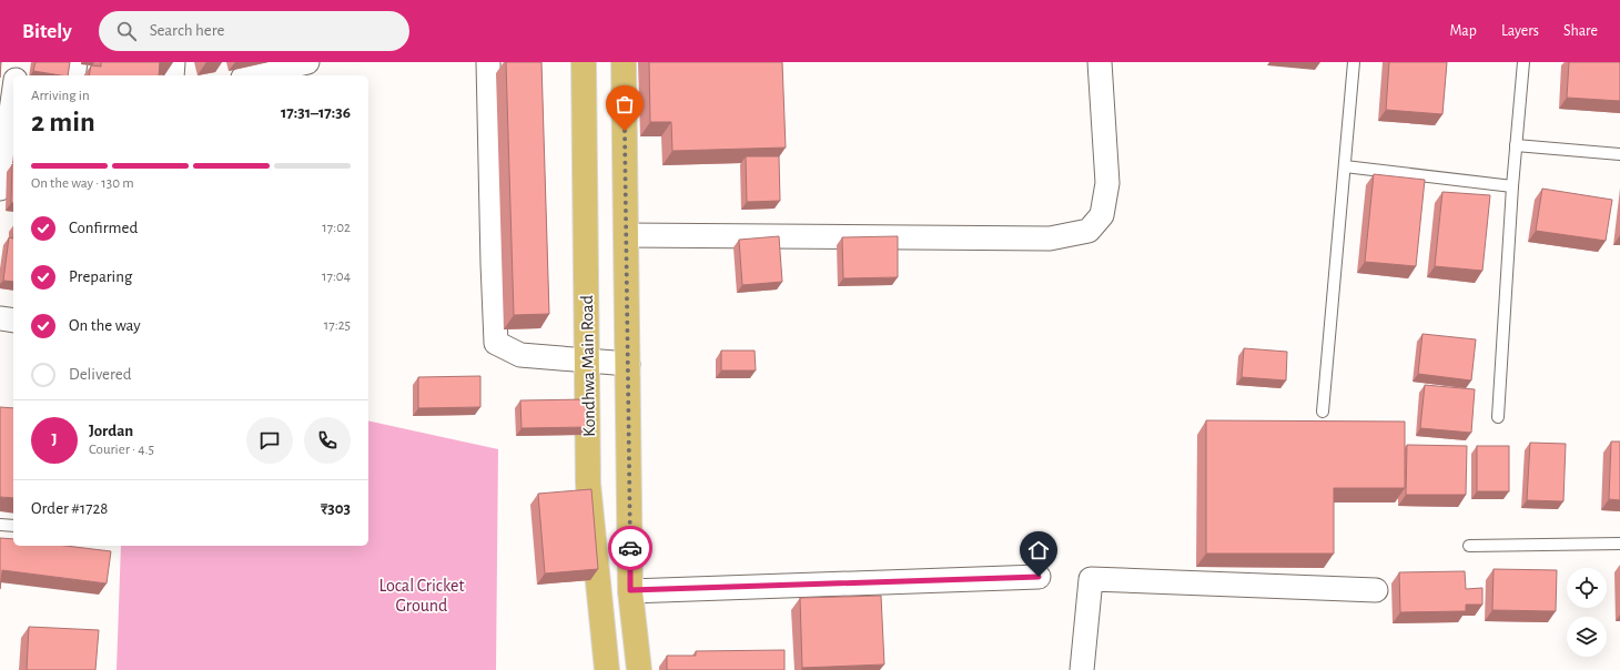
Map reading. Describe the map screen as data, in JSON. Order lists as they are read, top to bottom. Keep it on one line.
{"streets":{"main road":["Kondhwa Main Road"]},"parks":["Local Cricket Ground"],"page":{"header":"Bitely","search":"Search here","nav":["Map","Layers","Share"],"heading":["2 min","Arriving in","17:31–17:36"],"panel":["Jordan","Courier · 4.5","Order #1728","₹303"],"bar":"On the way · 130 m","list":[["Confirmed","17:02"],["Preparing","17:04"],["On the way","17:25"],"Delivered"],"round":"J"}}
